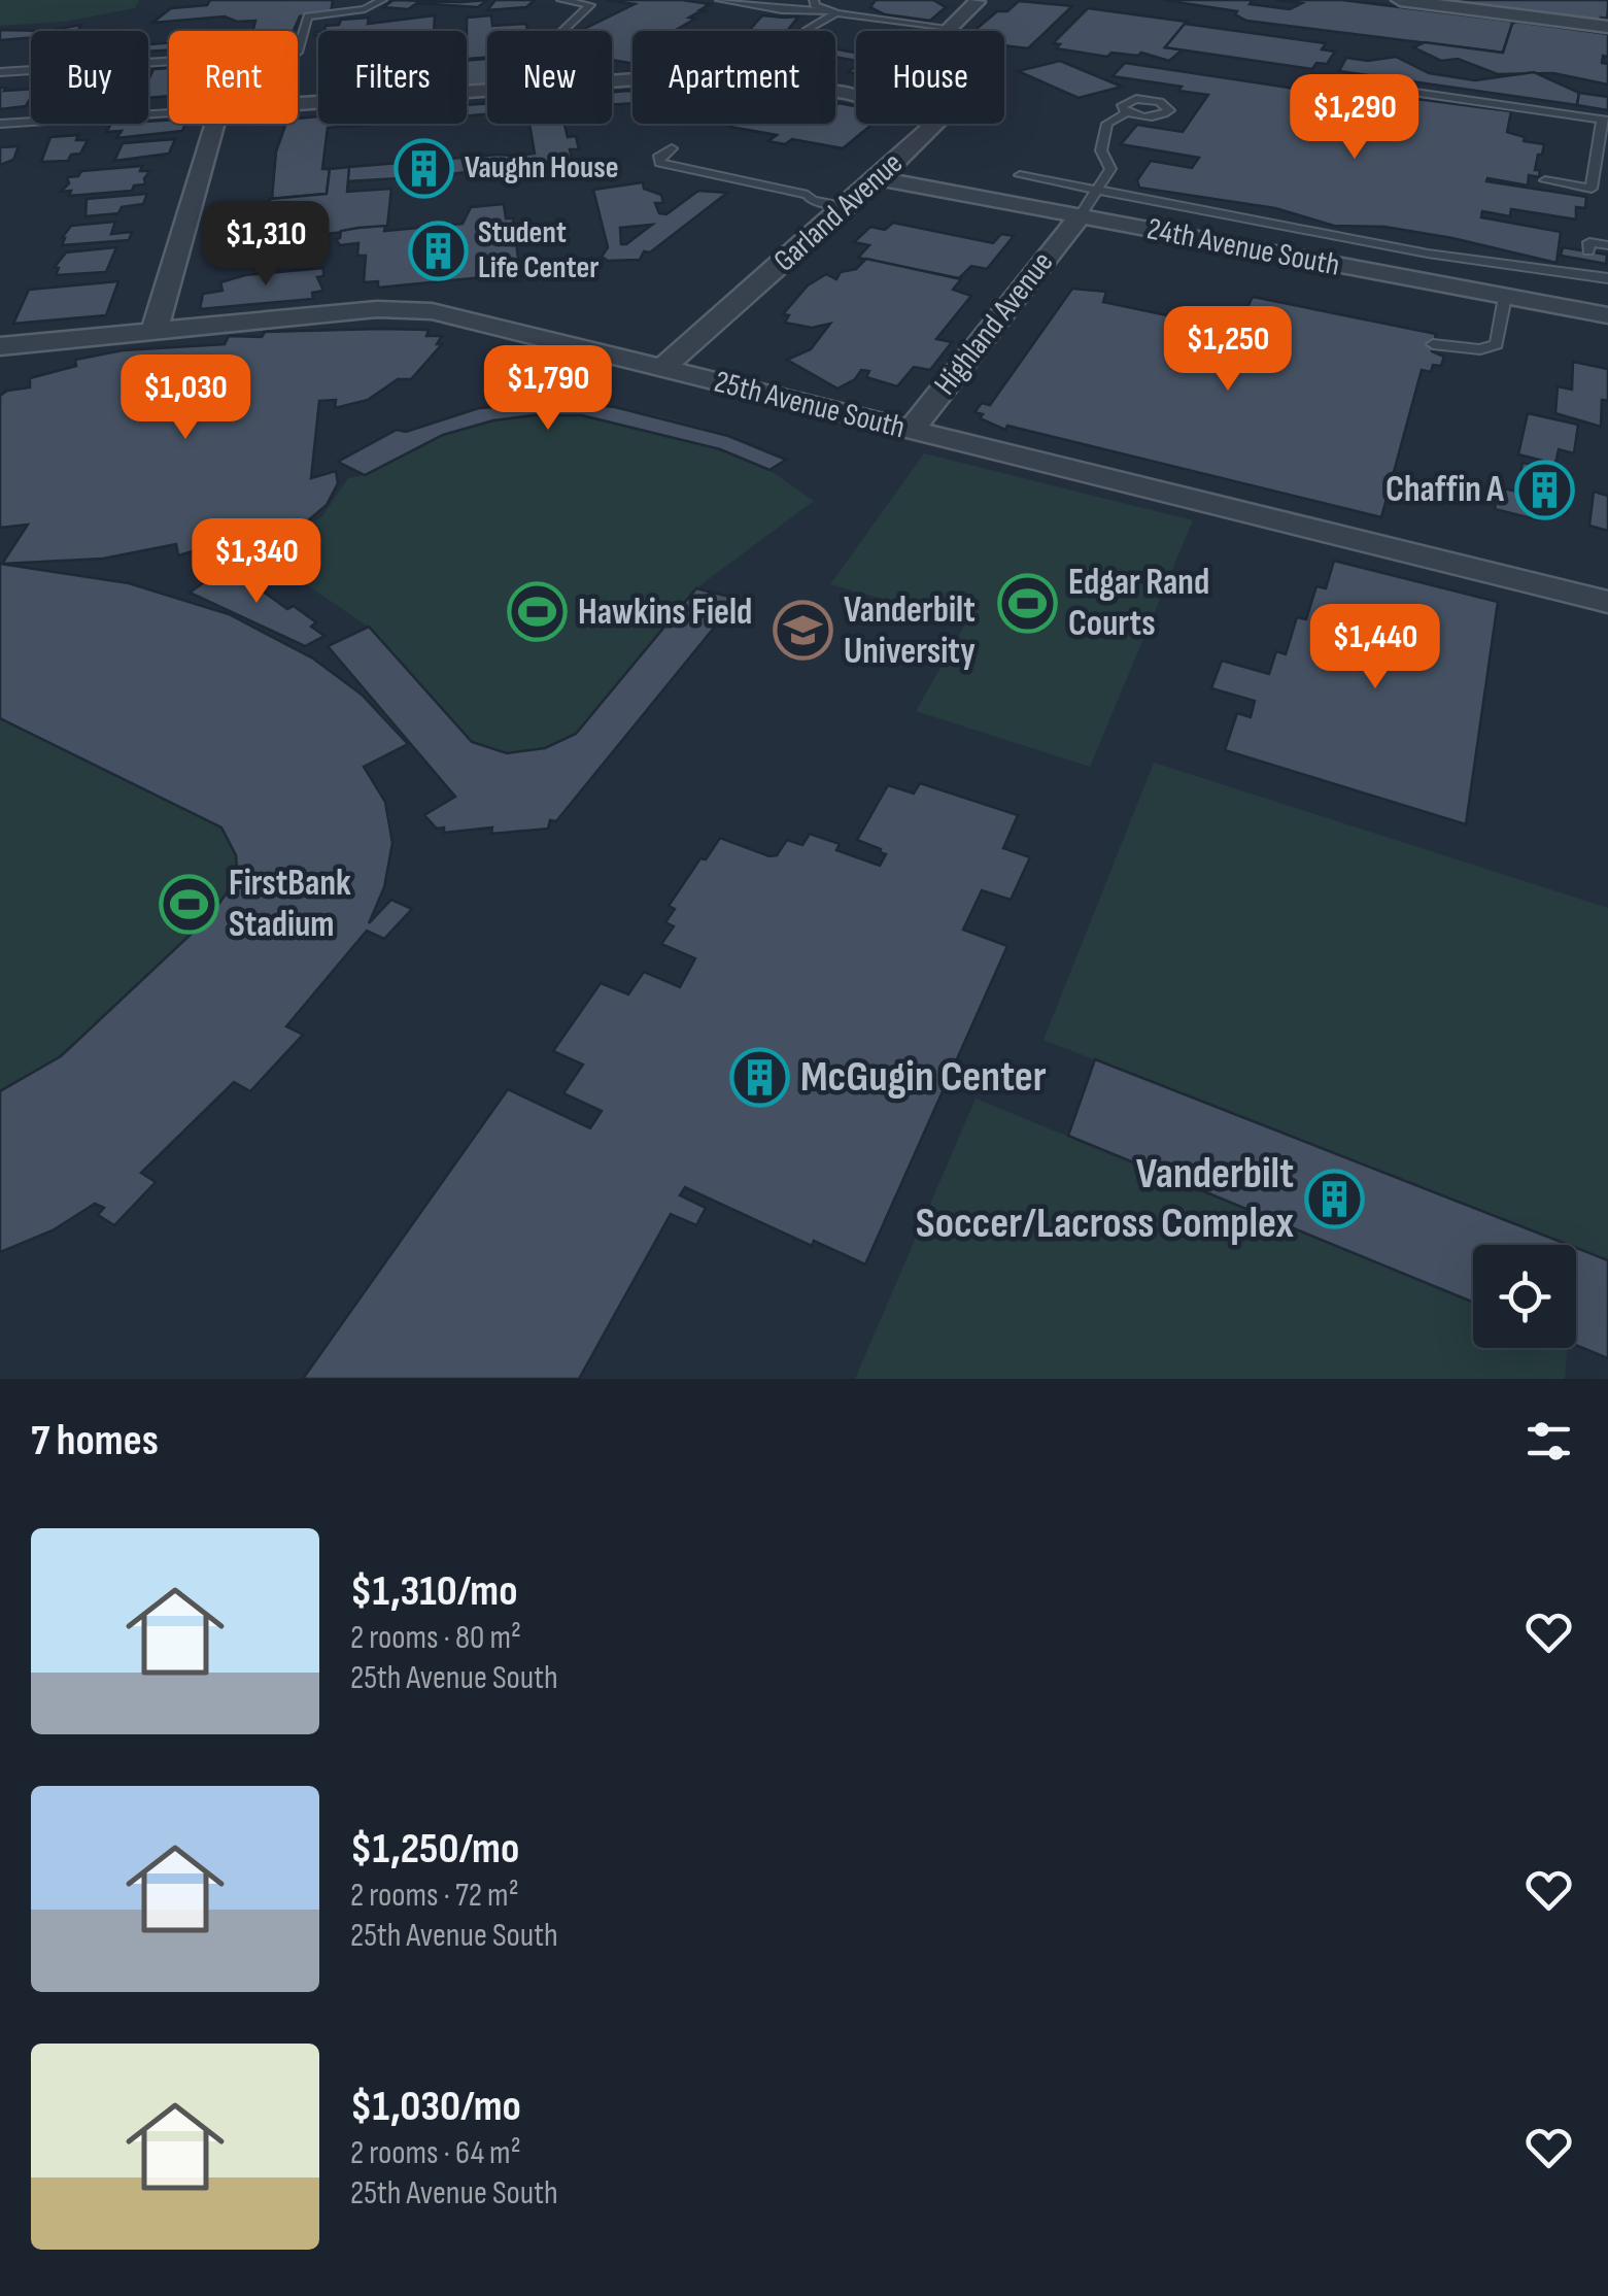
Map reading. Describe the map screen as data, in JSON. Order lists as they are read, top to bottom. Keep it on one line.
{"streets":{"street":["Garland Avenue","24th Avenue South","Highland Avenue","25th Avenue South"]},"crossings":[["Garland Avenue","24th Avenue South"],["Garland Avenue","25th Avenue South"],["24th Avenue South","Highland Avenue"],["Highland Avenue","25th Avenue South"]],"places":{"building":["Vaughn House","Student Life Center","Chaffin A","McGugin Center","Vanderbilt Soccer/Lacross Complex"],"sports":["Edgar Rand Courts","Hawkins Field","FirstBank Stadium"],"school or university":["Vanderbilt University"]},"page":{"chip":["Buy","Rent","Filters","New","Apartment","House"],"price":["$1,290","$1,310","$1,250","$1,790","$1,030","$1,340","$1,440"],"heading":"7 homes","list":[{"name":"$1,310/mo","note":"2 rooms · 80 m² · 25th Avenue South"},{"name":"$1,250/mo","note":"2 rooms · 72 m² · 25th Avenue South"},{"name":"$1,030/mo","note":"2 rooms · 64 m² · 25th Avenue South"}]}}
